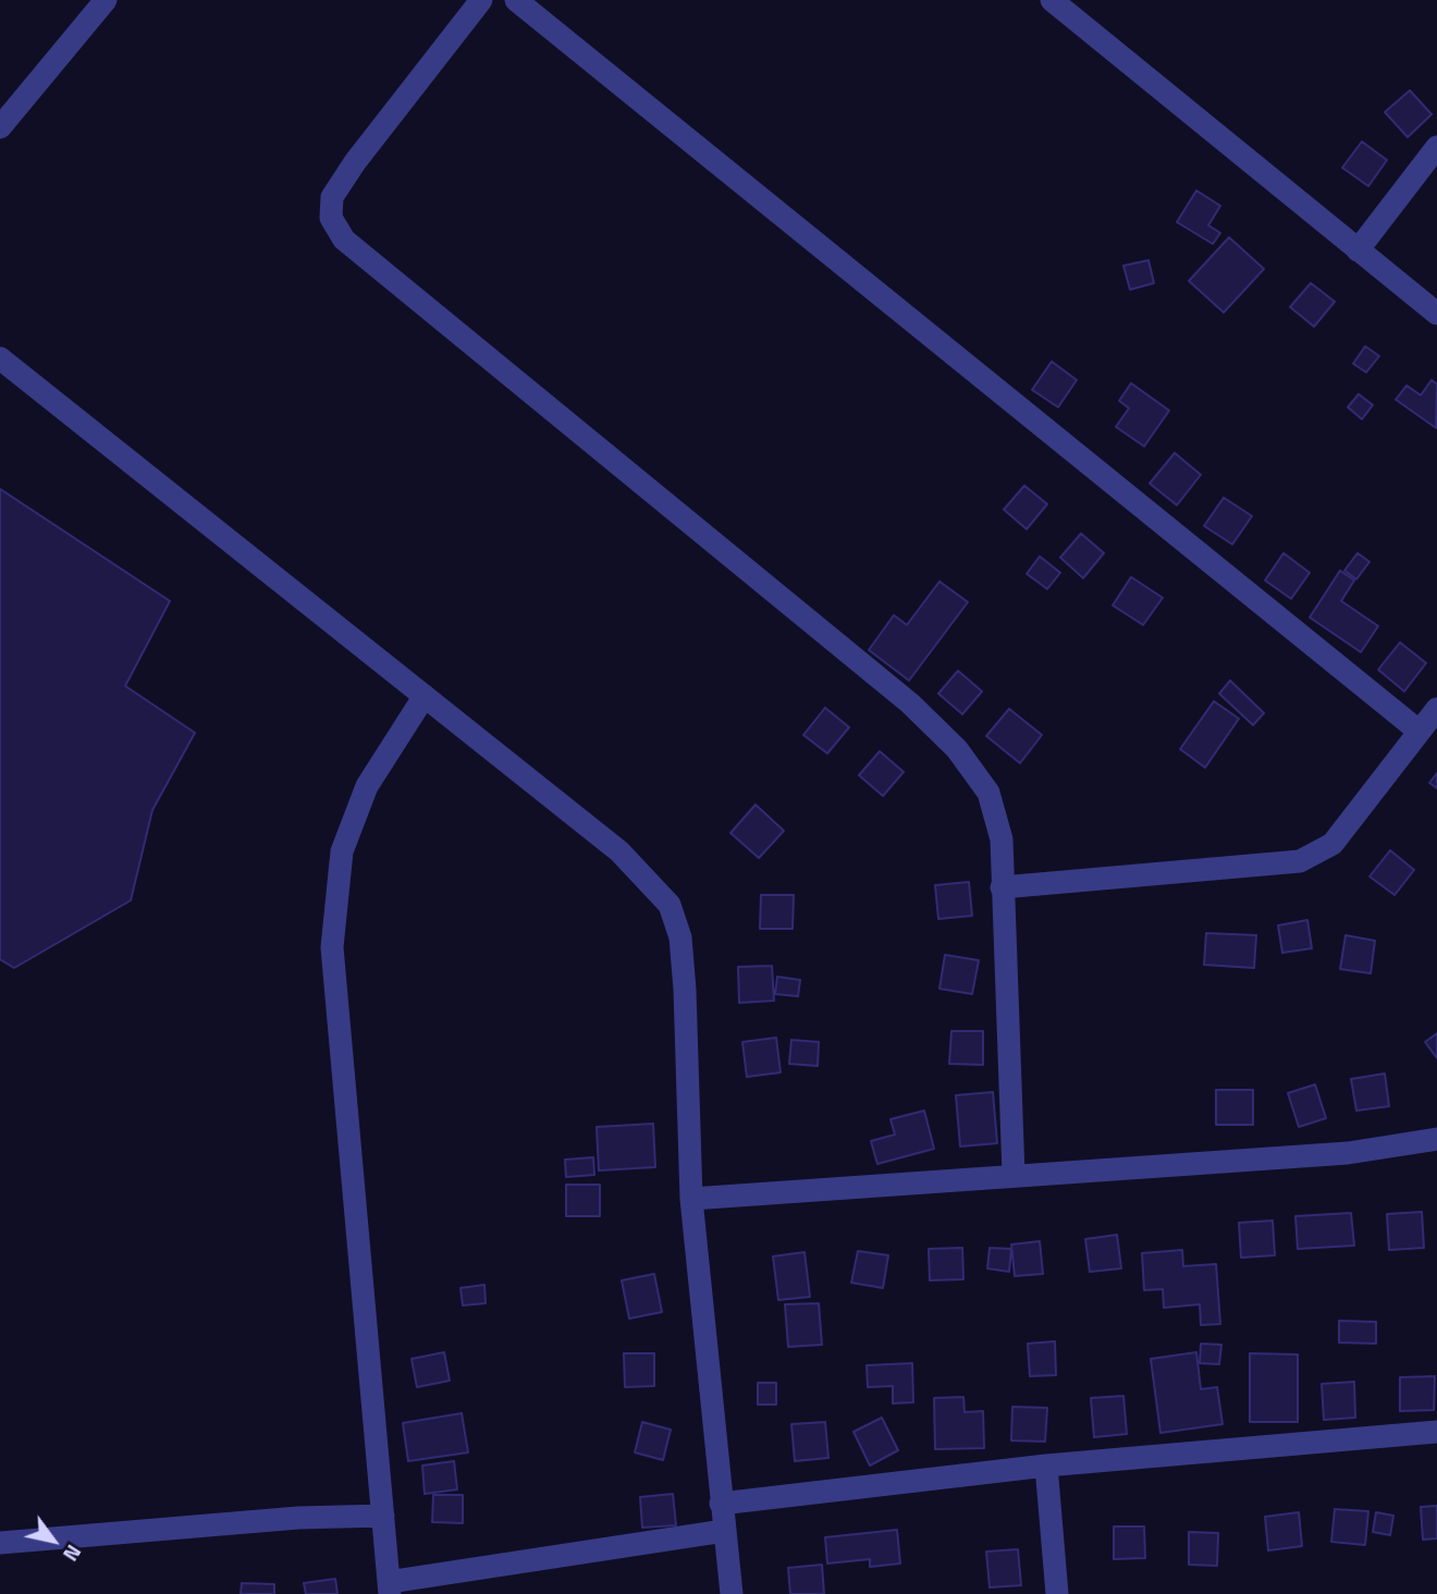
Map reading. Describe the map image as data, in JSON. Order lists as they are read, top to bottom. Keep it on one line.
{"north":"bottom right"}
